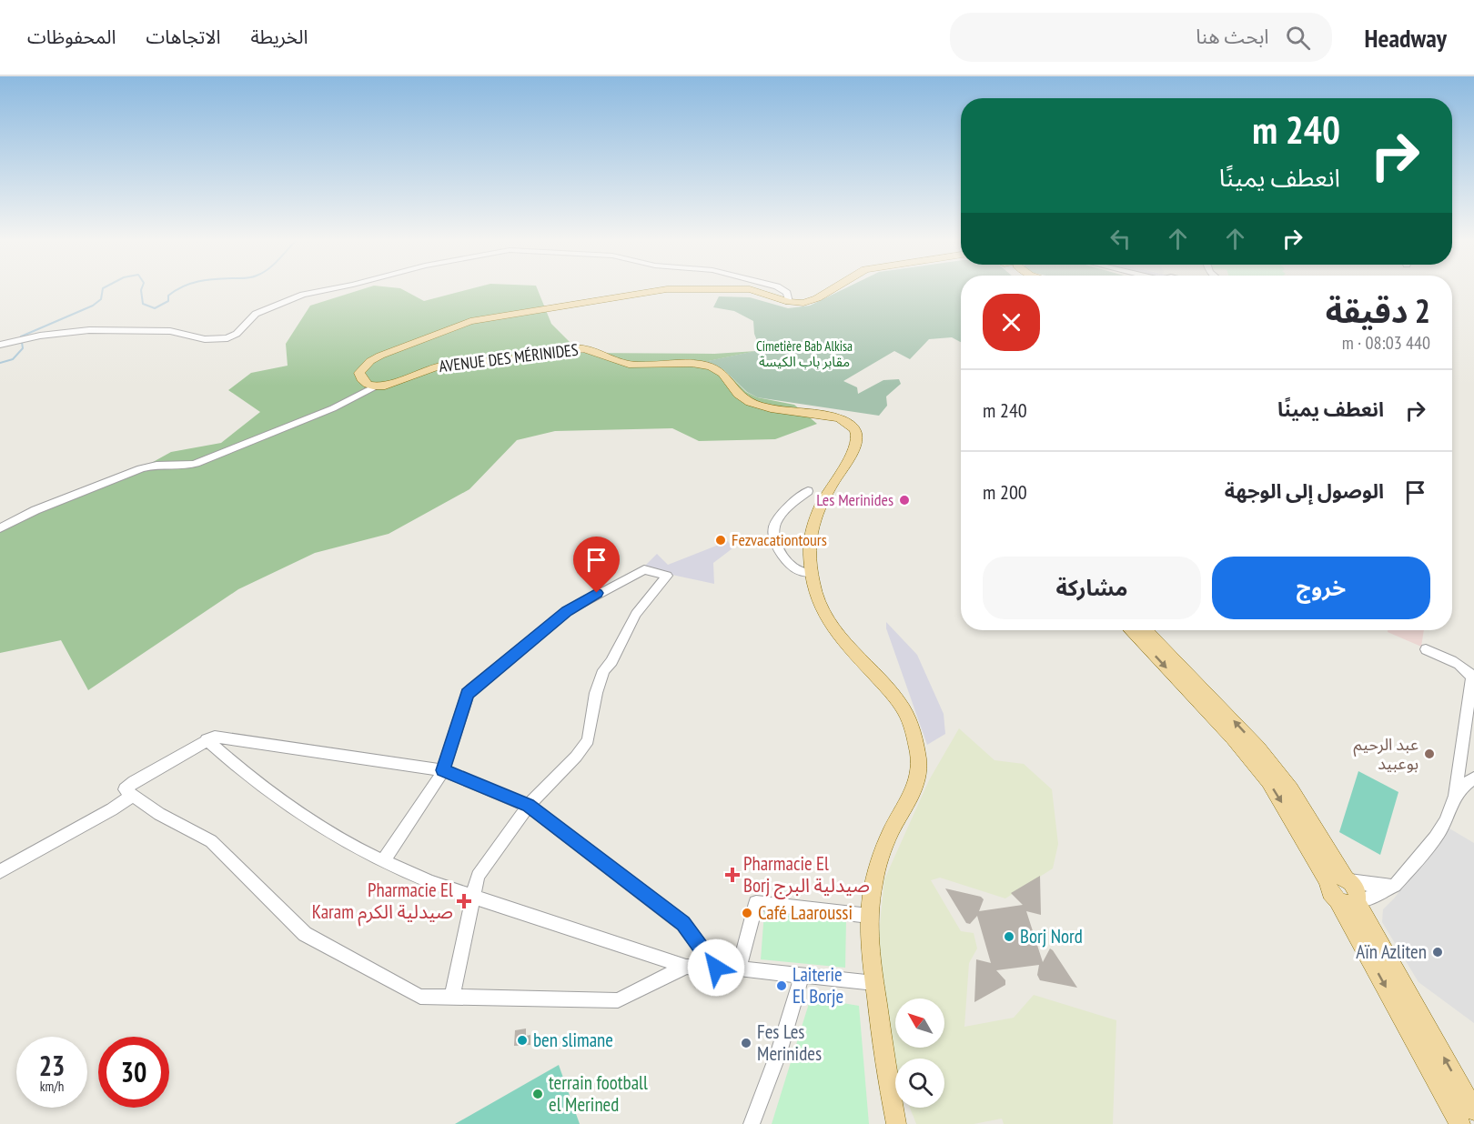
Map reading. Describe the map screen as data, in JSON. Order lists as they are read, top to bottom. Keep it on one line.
{"streets":{"main road":["AVENUE DES MÉRINIDES"]},"parks":["Cimetière Bab Alkisa مقابر باب الكيسة"],"places":{"other":["Les Merinides","Fezvacationtours","عبد الرحيم بوعبيد","Café Laaroussi","Borj Nord","Aïn Azliten","Laiterie El Borje","ben slimane","Fes Les Merinides","terrain football el Merined"],"health":["Pharmacie El Borj صيدلية البرج","Pharmacie El Karam صيدلية الكرم"]},"north":"top left","page":{"header":"Headway","search":"ابحث هنا","nav":["الخريطة","الاتجاهات","المحفوظات"],"turn":["240 m","انعطف يمينًا"],"heading":["2 دقيقة","440 m · 08:03"],"list":[{"name":"انعطف يمينًا","value":"240 m"},{"name":"الوصول إلى الوجهة","value":"200 m"}],"buttons":["خروج","مشاركة"],"speed":"23 km/h","limit":"30"}}
